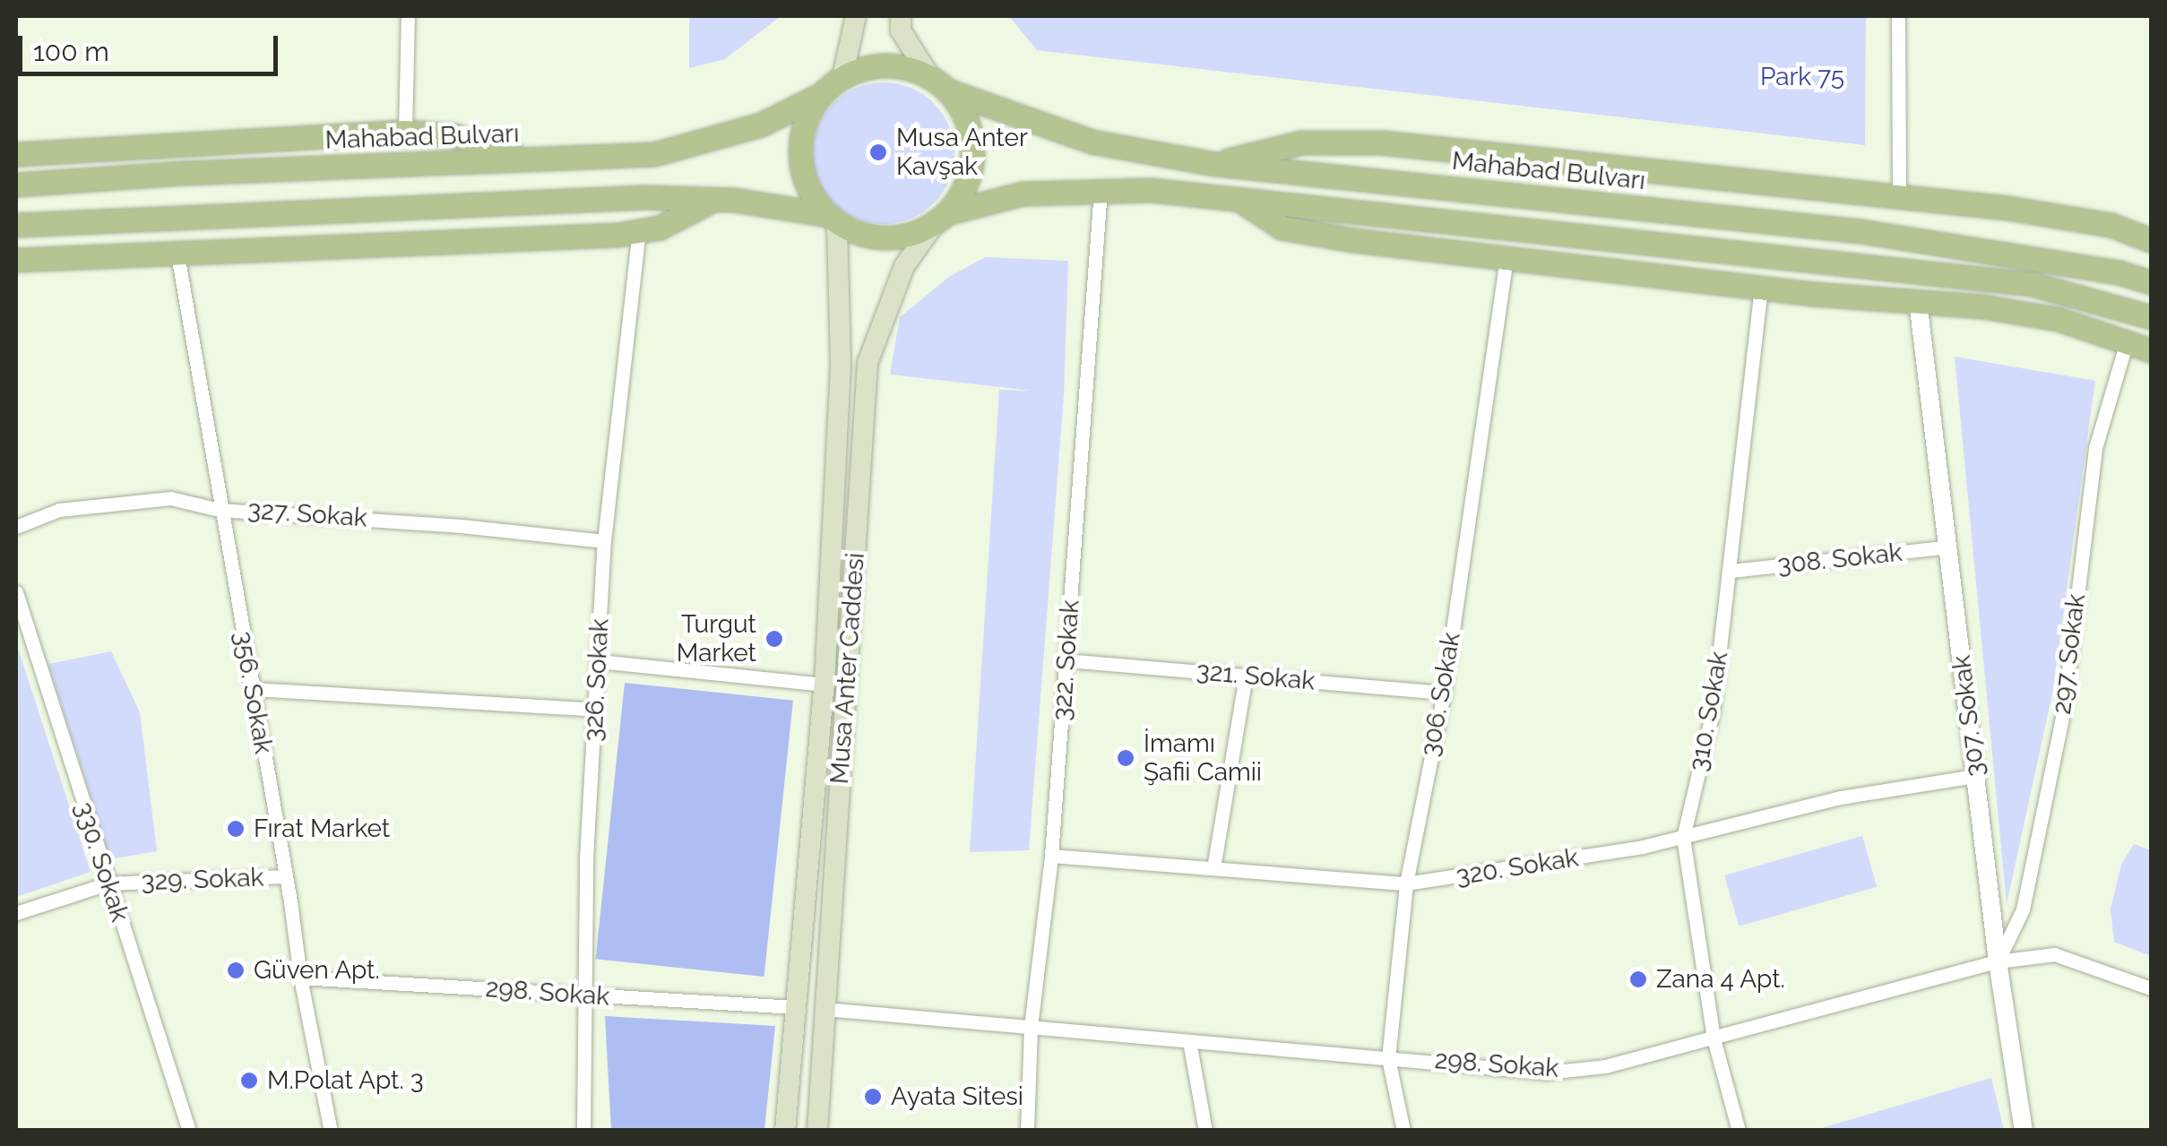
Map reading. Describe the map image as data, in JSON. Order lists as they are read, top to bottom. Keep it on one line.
{"streets":{"main road":["Mahabad Bulvarı","Musa Anter Caddesi"],"street":["327. Sokak","308. Sokak","297. Sokak","322. Sokak","321. Sokak","326. Sokak","356. Sokak","306. Sokak","310. Sokak","307. Sokak","330. Sokak","320. Sokak","329. Sokak","298. Sokak"]},"crossings":[["Mahabad Bulvarı","Musa Anter Caddesi"],["327. Sokak","326. Sokak"],["327. Sokak","356. Sokak"],["308. Sokak","310. Sokak"],["308. Sokak","307. Sokak"],["297. Sokak","307. Sokak"],["297. Sokak","298. Sokak"],["322. Sokak","321. Sokak"],["322. Sokak","320. Sokak"],["322. Sokak","298. Sokak"],["Musa Anter Caddesi","298. Sokak"],["321. Sokak","306. Sokak"],["326. Sokak","298. Sokak"],["356. Sokak","329. Sokak"],["356. Sokak","298. Sokak"],["306. Sokak","320. Sokak"],["306. Sokak","298. Sokak"],["310. Sokak","320. Sokak"],["310. Sokak","298. Sokak"],["307. Sokak","320. Sokak"],["307. Sokak","298. Sokak"],["330. Sokak","329. Sokak"]],"parks":["Park 75"],"places":["Musa Anter Kavşak","Turgut Market","İmamı Şafii Camii","Fırat Market","Güven Apt.","Zana 4 Apt.","M.Polat Apt. 3","Ayata Sitesi"],"scale_bar":"100 m"}
